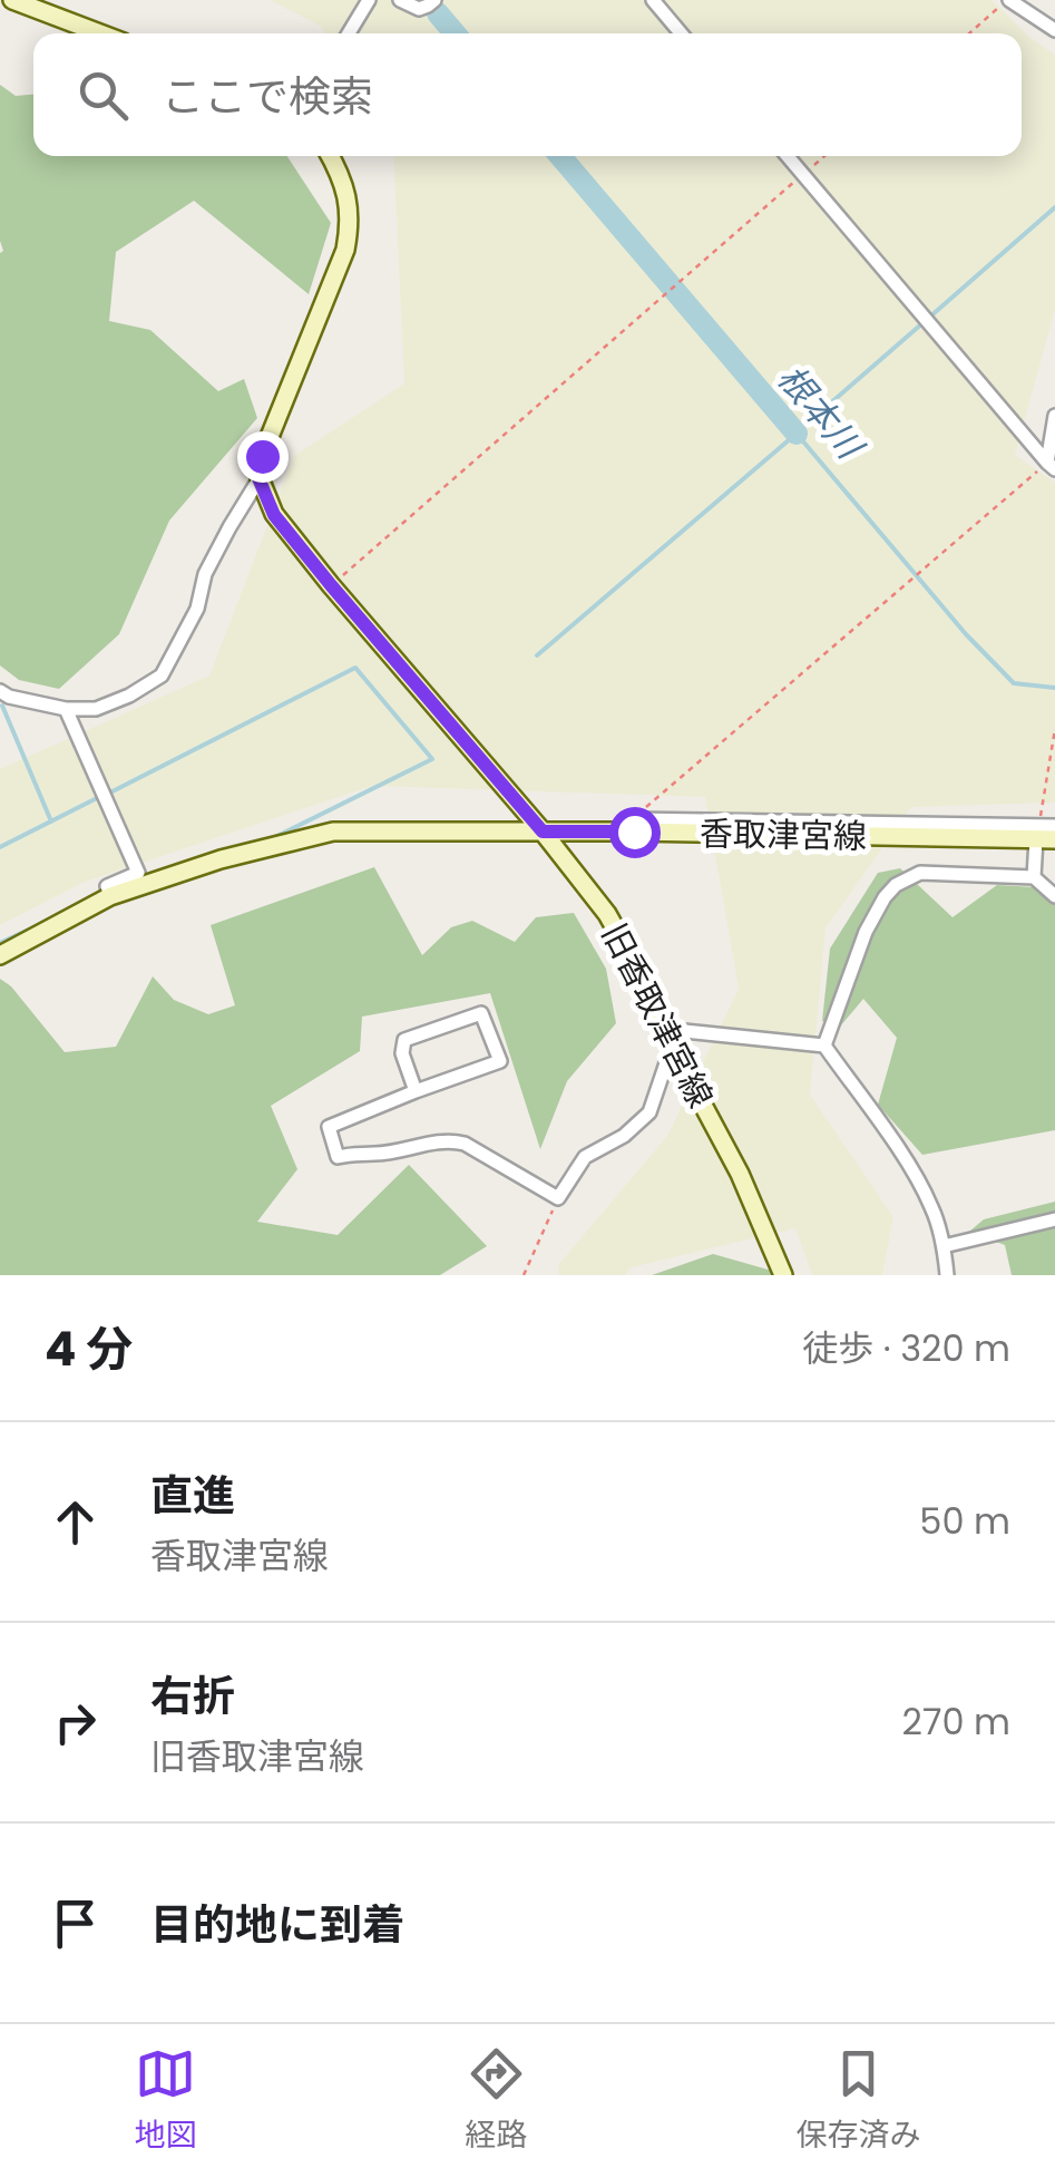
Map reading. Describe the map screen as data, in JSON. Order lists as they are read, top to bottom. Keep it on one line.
{"streets":{"street":["香取津宮線","旧香取津宮線"]},"crossings":[["香取津宮線","旧香取津宮線"]],"water":["根本川"],"page":{"search":"ここで検索","heading":["4 分","徒歩 · 320 m"],"list":[["直進","香取津宮線","50 m"],["右折","旧香取津宮線","270 m"],"目的地に到着"],"nav":["地図","経路","保存済み"]}}
